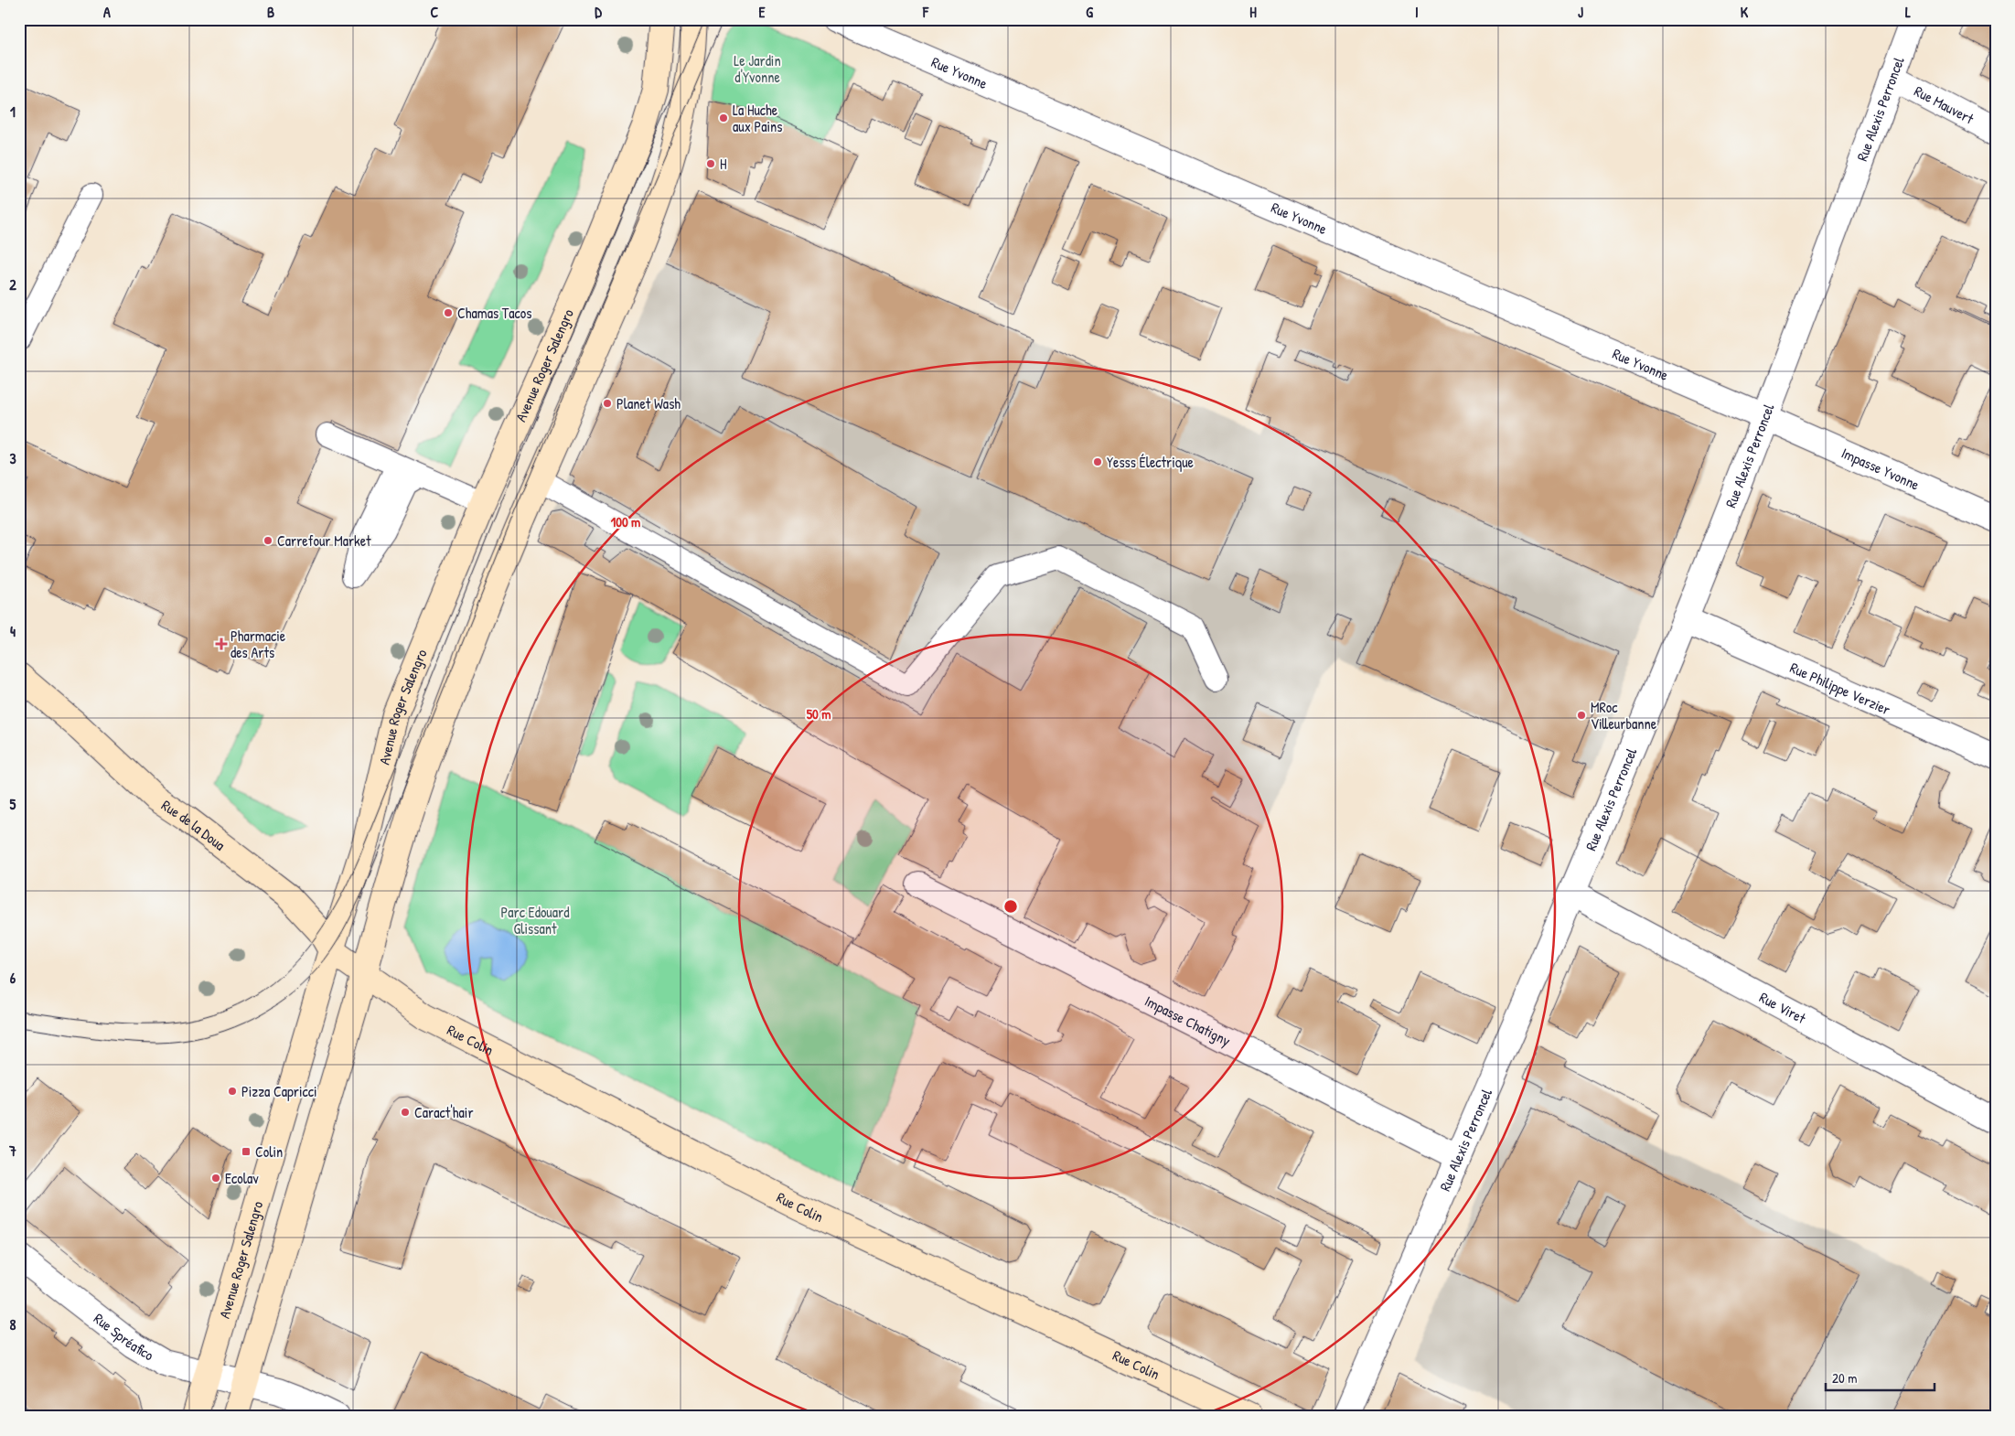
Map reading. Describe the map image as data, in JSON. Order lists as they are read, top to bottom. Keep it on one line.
{"streets":{"main road":["Avenue Roger Salengro","Rue de la Doua","Rue Colin"],"street":["Rue Yvonne","Rue Mauvert","Rue Alexis Perroncel","Impasse Yvonne","Rue Philippe Verzier","Rue Viret","Impasse Chatigny","Rue Spréafico"]},"crossings":[["Rue Yvonne","Rue Alexis Perroncel"],["Rue Yvonne","Impasse Yvonne"],["Rue Mauvert","Rue Alexis Perroncel"],["Rue Alexis Perroncel","Impasse Yvonne"],["Rue Alexis Perroncel","Rue Philippe Verzier"],["Rue Alexis Perroncel","Rue Viret"],["Rue Alexis Perroncel","Impasse Chatigny"],["Avenue Roger Salengro","Rue de la Doua"],["Avenue Roger Salengro","Rue Spréafico"],["Rue de la Doua","Rue Colin"]],"parks":["Le Jardin d'Yvonne","Parc Edouard Glissant"],"places":{"other":["La Huche aux Pains","H","Chamas Tacos","Planet Wash","Yesss Électrique","Carrefour Market","MRoc Villeurbanne","Pizza Capricci","Caract'hair","Ecolav"],"health":["Pharmacie des Arts"],"transit":["Colin"]},"scale_bar":"20 m","grid":{"columns":["A","B","C","D","E","F","G","H","I","J","K","L"],"rows":["1","2","3","4","5","6","7","8"]},"rings":["100 m","50 m"]}
